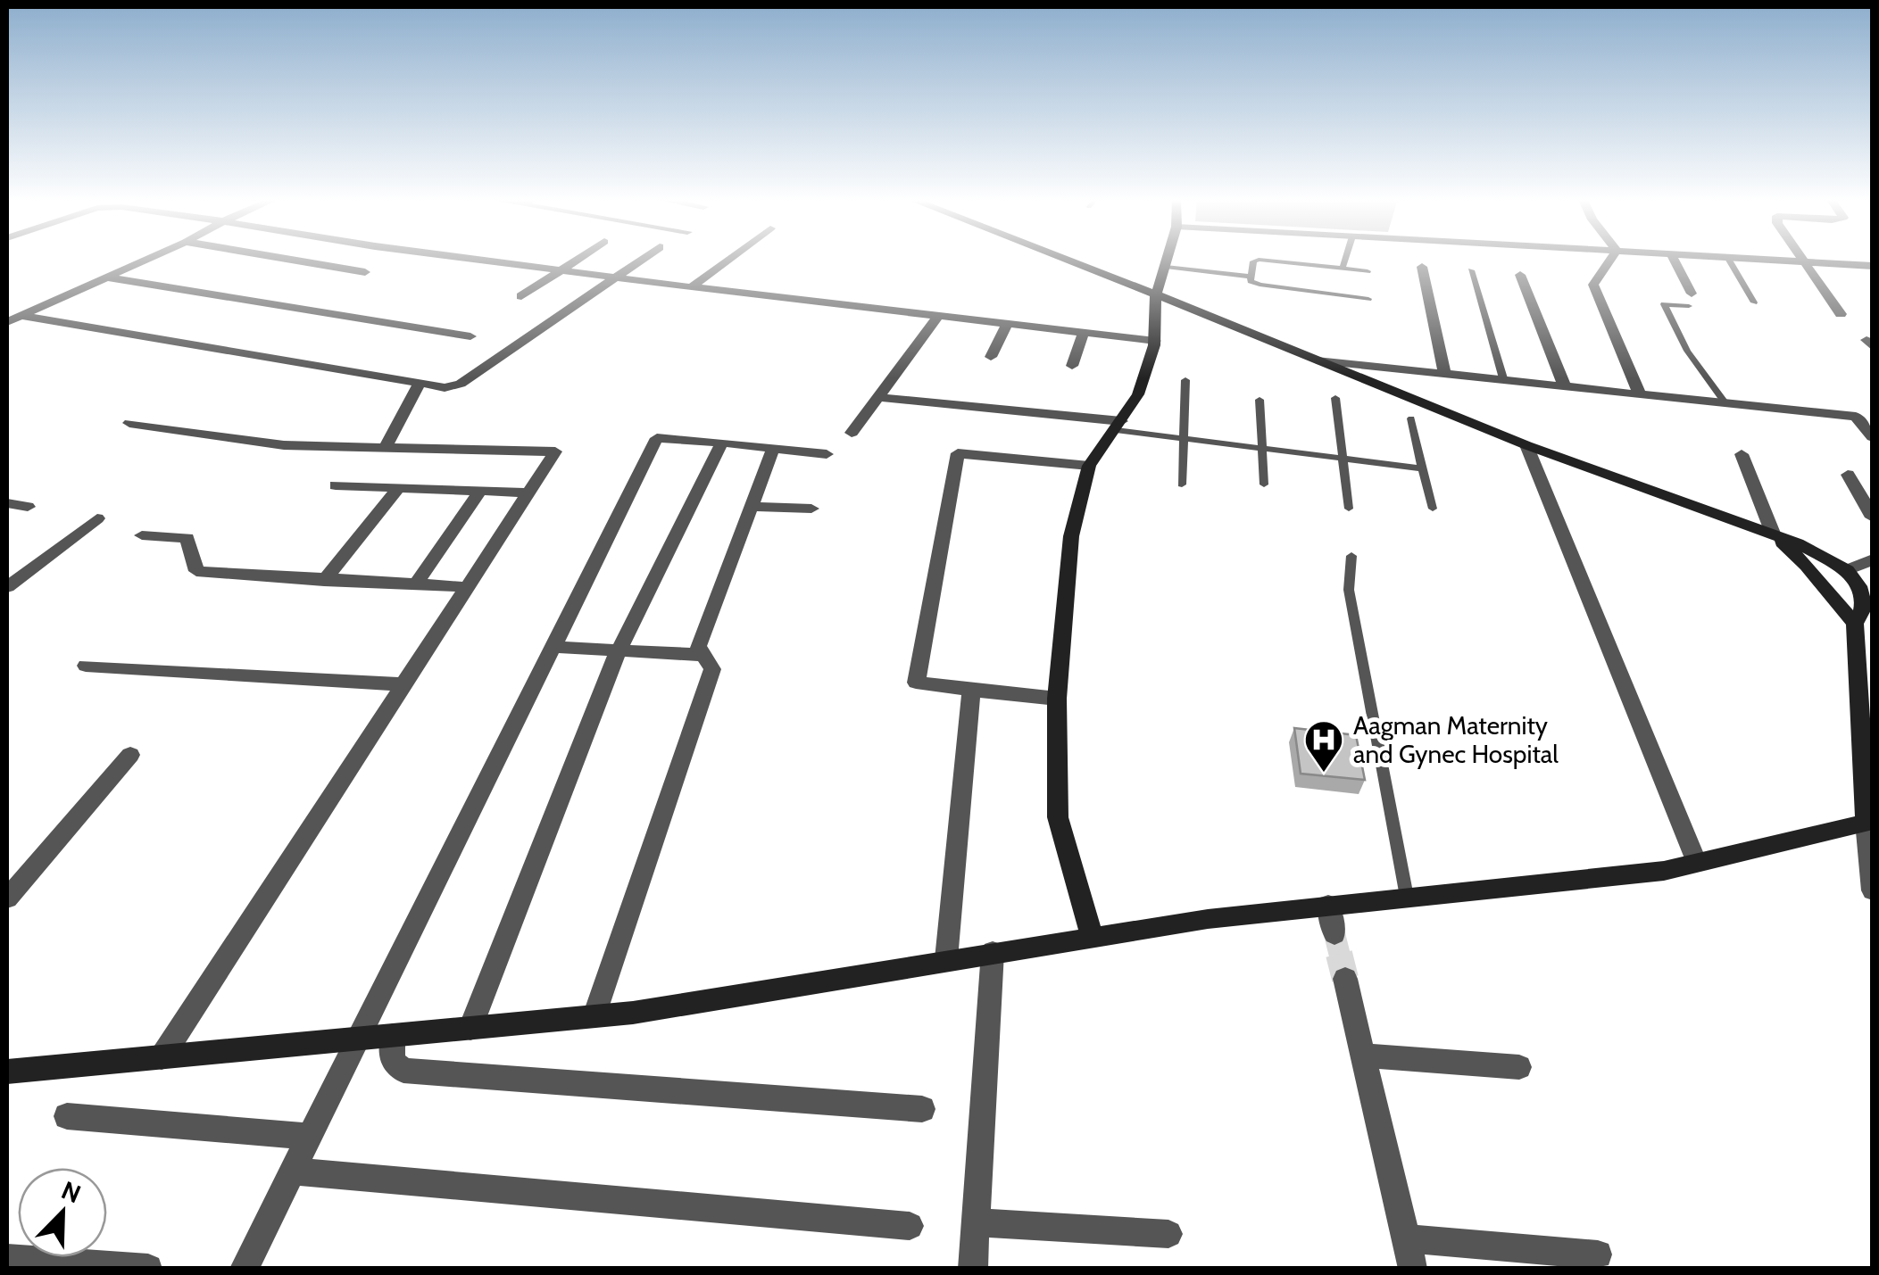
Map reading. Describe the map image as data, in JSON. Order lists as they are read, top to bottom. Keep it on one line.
{"places":{"hospital":["Aagman Maternity and Gynec Hospital"]},"north":"top right"}
